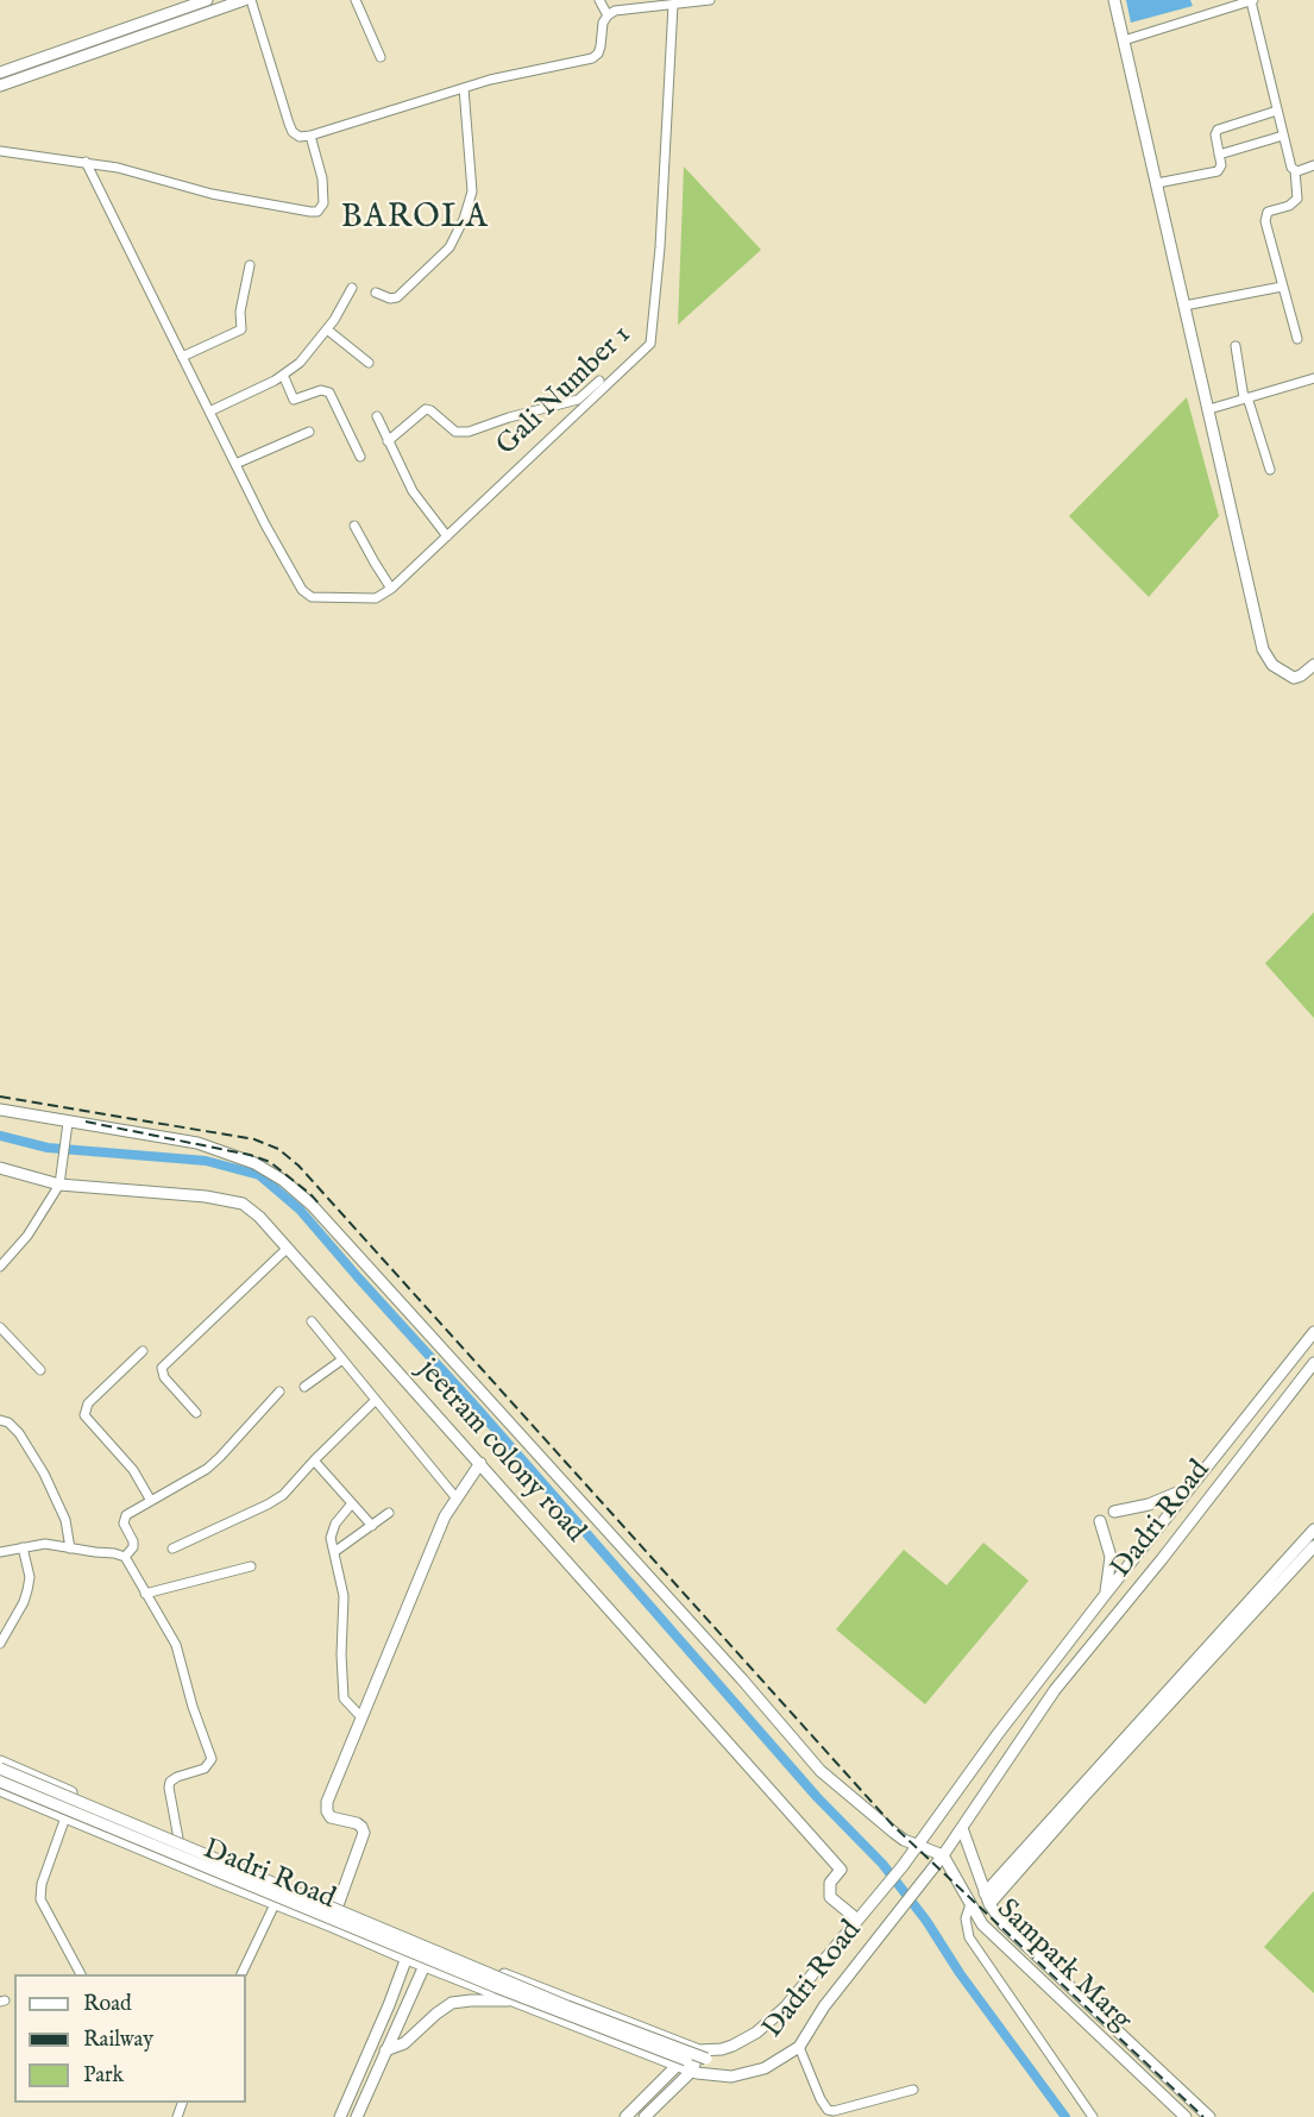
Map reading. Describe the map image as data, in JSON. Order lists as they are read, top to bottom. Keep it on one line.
{"streets":{"street":["Gali Number 1","jeetram colony road","Dadri Road","Sampark Marg"]},"crossings":[["jeetram colony road","Dadri Road"],["Dadri Road","Sampark Marg"]],"districts":["BAROLA"],"legend":["Road","Railway","Park"]}
